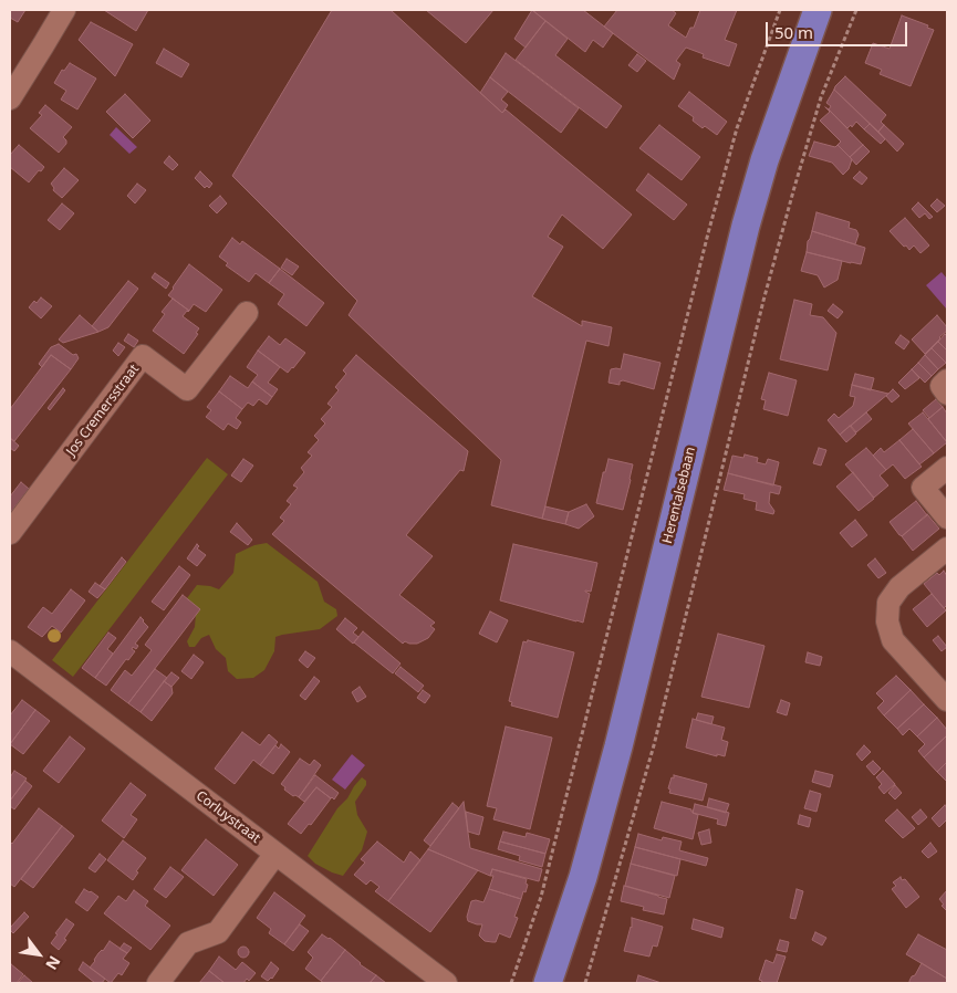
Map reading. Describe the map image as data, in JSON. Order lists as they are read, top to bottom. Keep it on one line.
{"streets":{"main road":["Herentalsebaan"],"street":["Jos Cremersstraat","Corluystraat"]},"scale_bar":"50 m","north":"bottom right"}
